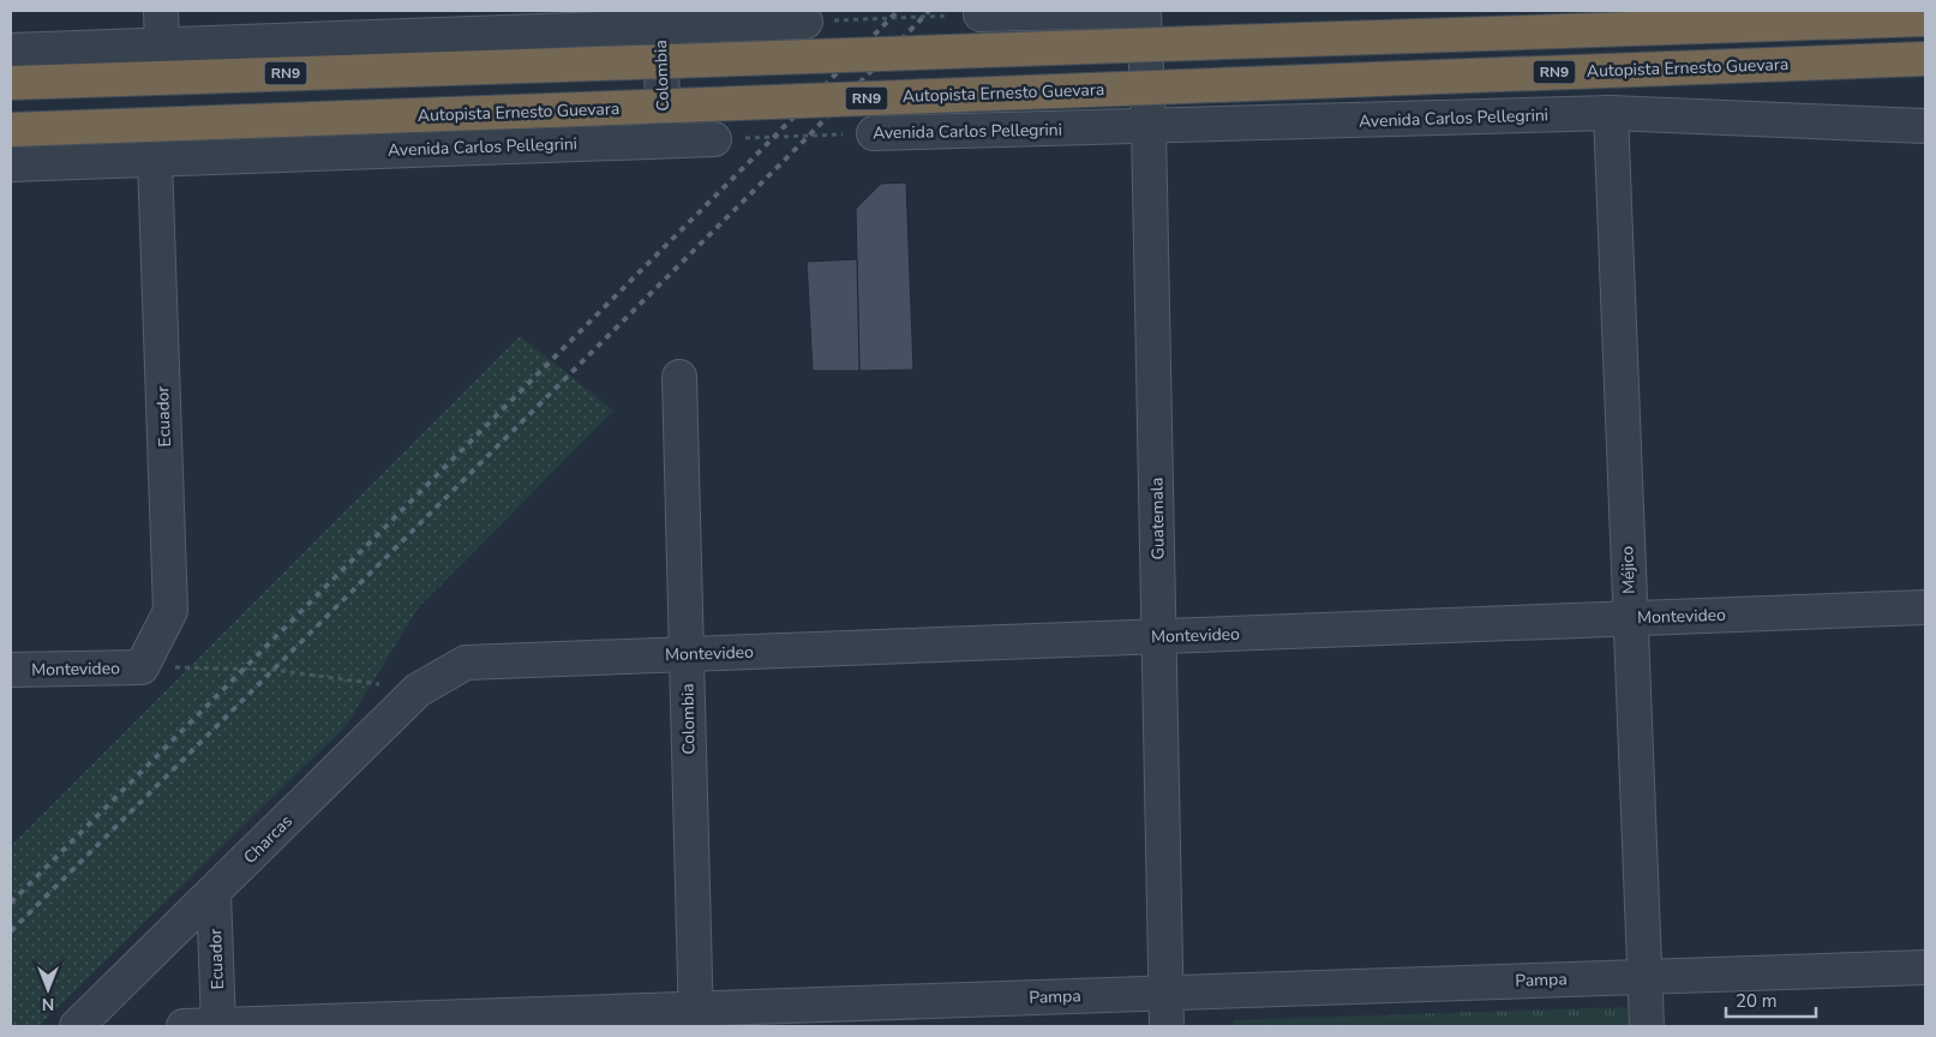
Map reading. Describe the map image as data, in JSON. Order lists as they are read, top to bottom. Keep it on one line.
{"streets":{"highway":["Autopista Ernesto Guevara","RN9"],"street":["Colombia","Avenida Carlos Pellegrini","Ecuador","Guatemala","Méjico","Montevideo","Charcas","Pampa"]},"crossings":[["Colombia","Avenida Carlos Pellegrini"],["Colombia","Montevideo"],["Colombia","Pampa"],["Avenida Carlos Pellegrini","Ecuador"],["Avenida Carlos Pellegrini","Guatemala"],["Avenida Carlos Pellegrini","Méjico"],["Ecuador","Montevideo"],["Ecuador","Charcas"],["Ecuador","Pampa"],["Guatemala","Montevideo"],["Guatemala","Pampa"],["Méjico","Montevideo"],["Méjico","Pampa"],["Montevideo","Charcas"]],"scale_bar":"20 m","north":"bottom"}
